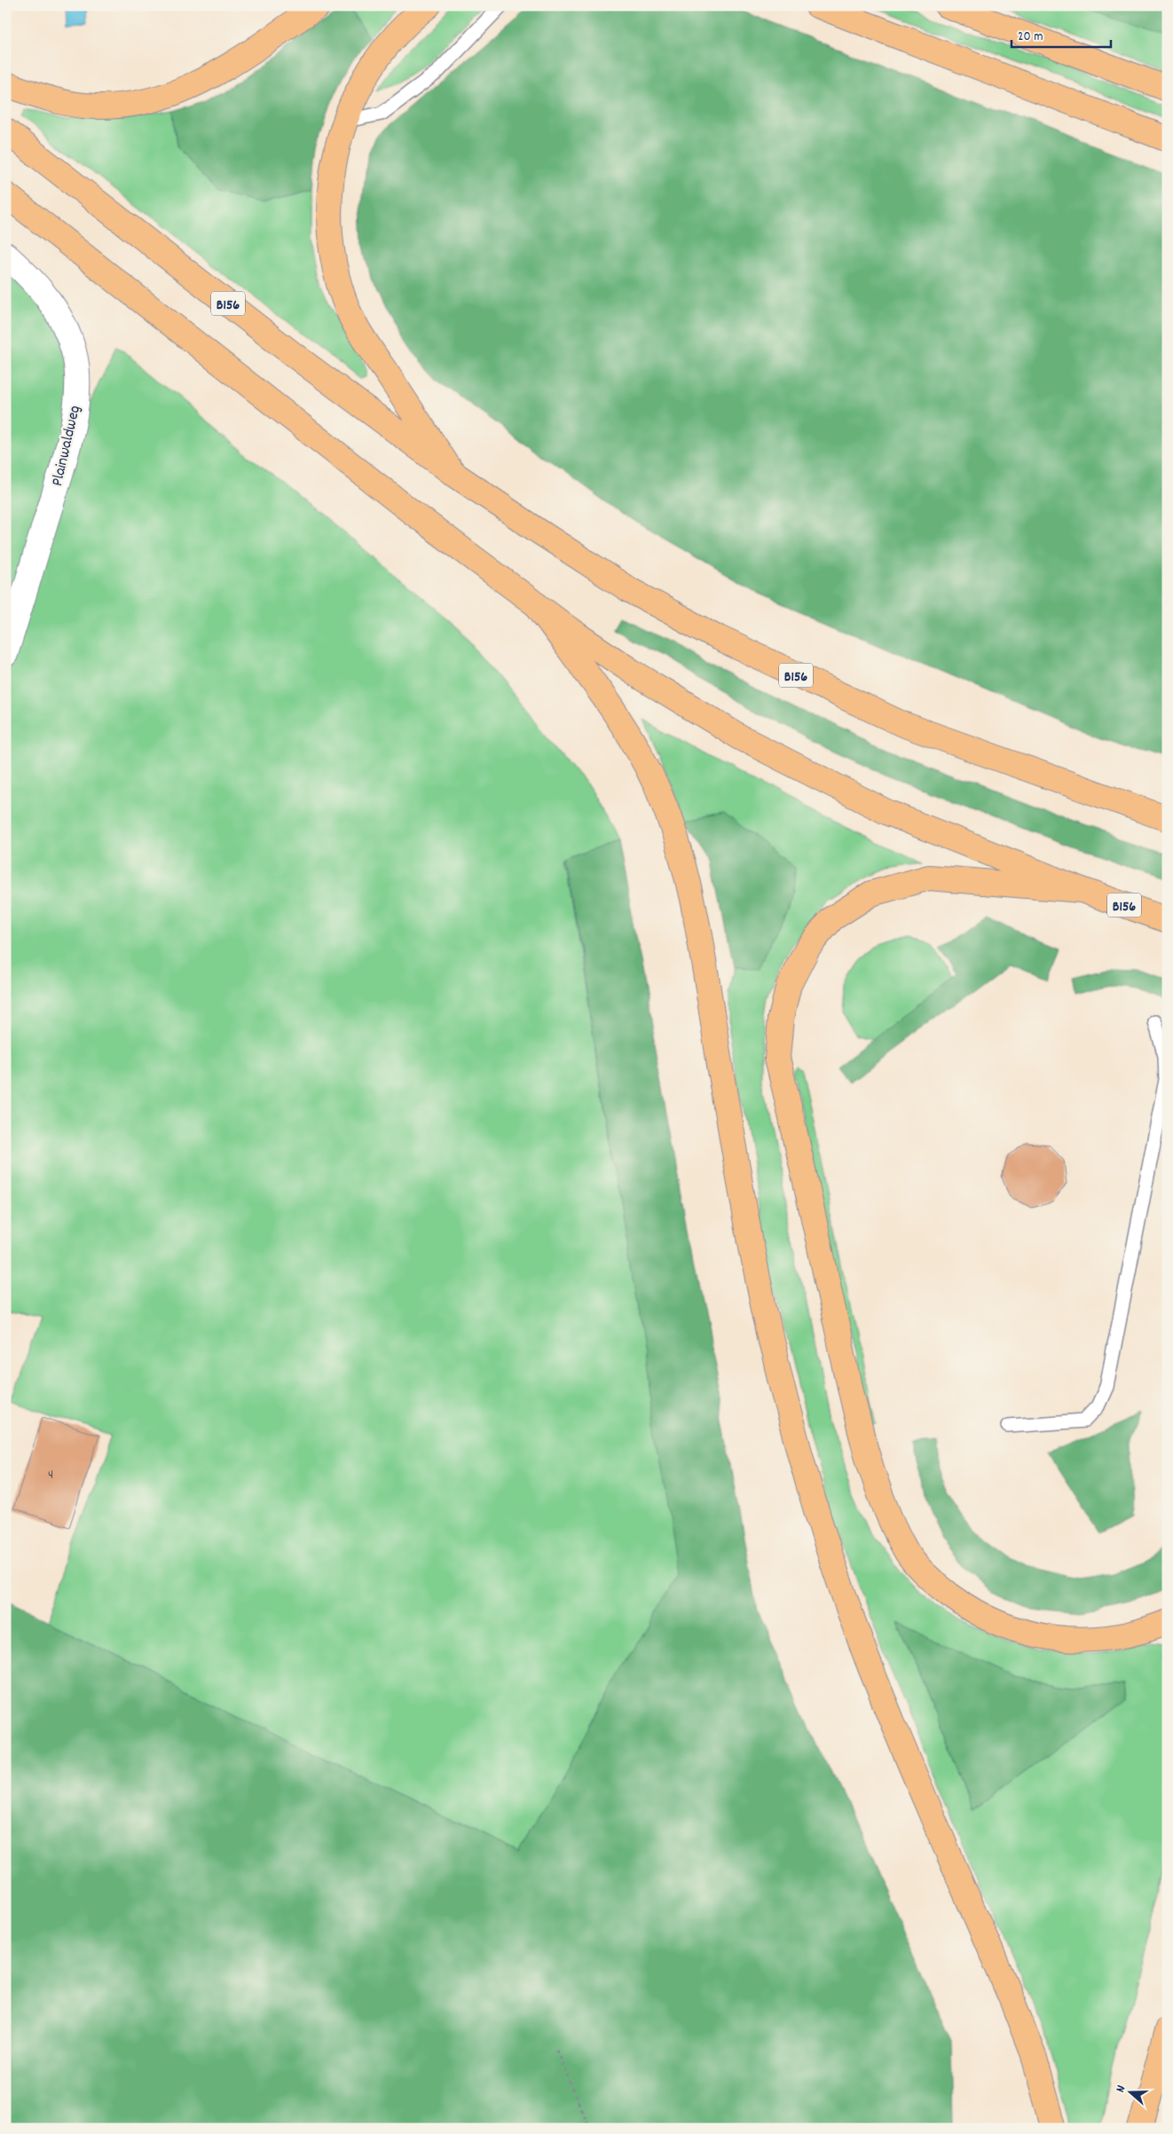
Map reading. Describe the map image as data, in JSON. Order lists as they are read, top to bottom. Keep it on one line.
{"streets":{"main road":["B156"],"street":["Plainwaldweg"]},"house_numbers":["4"],"scale_bar":"20 m","north":"left"}
